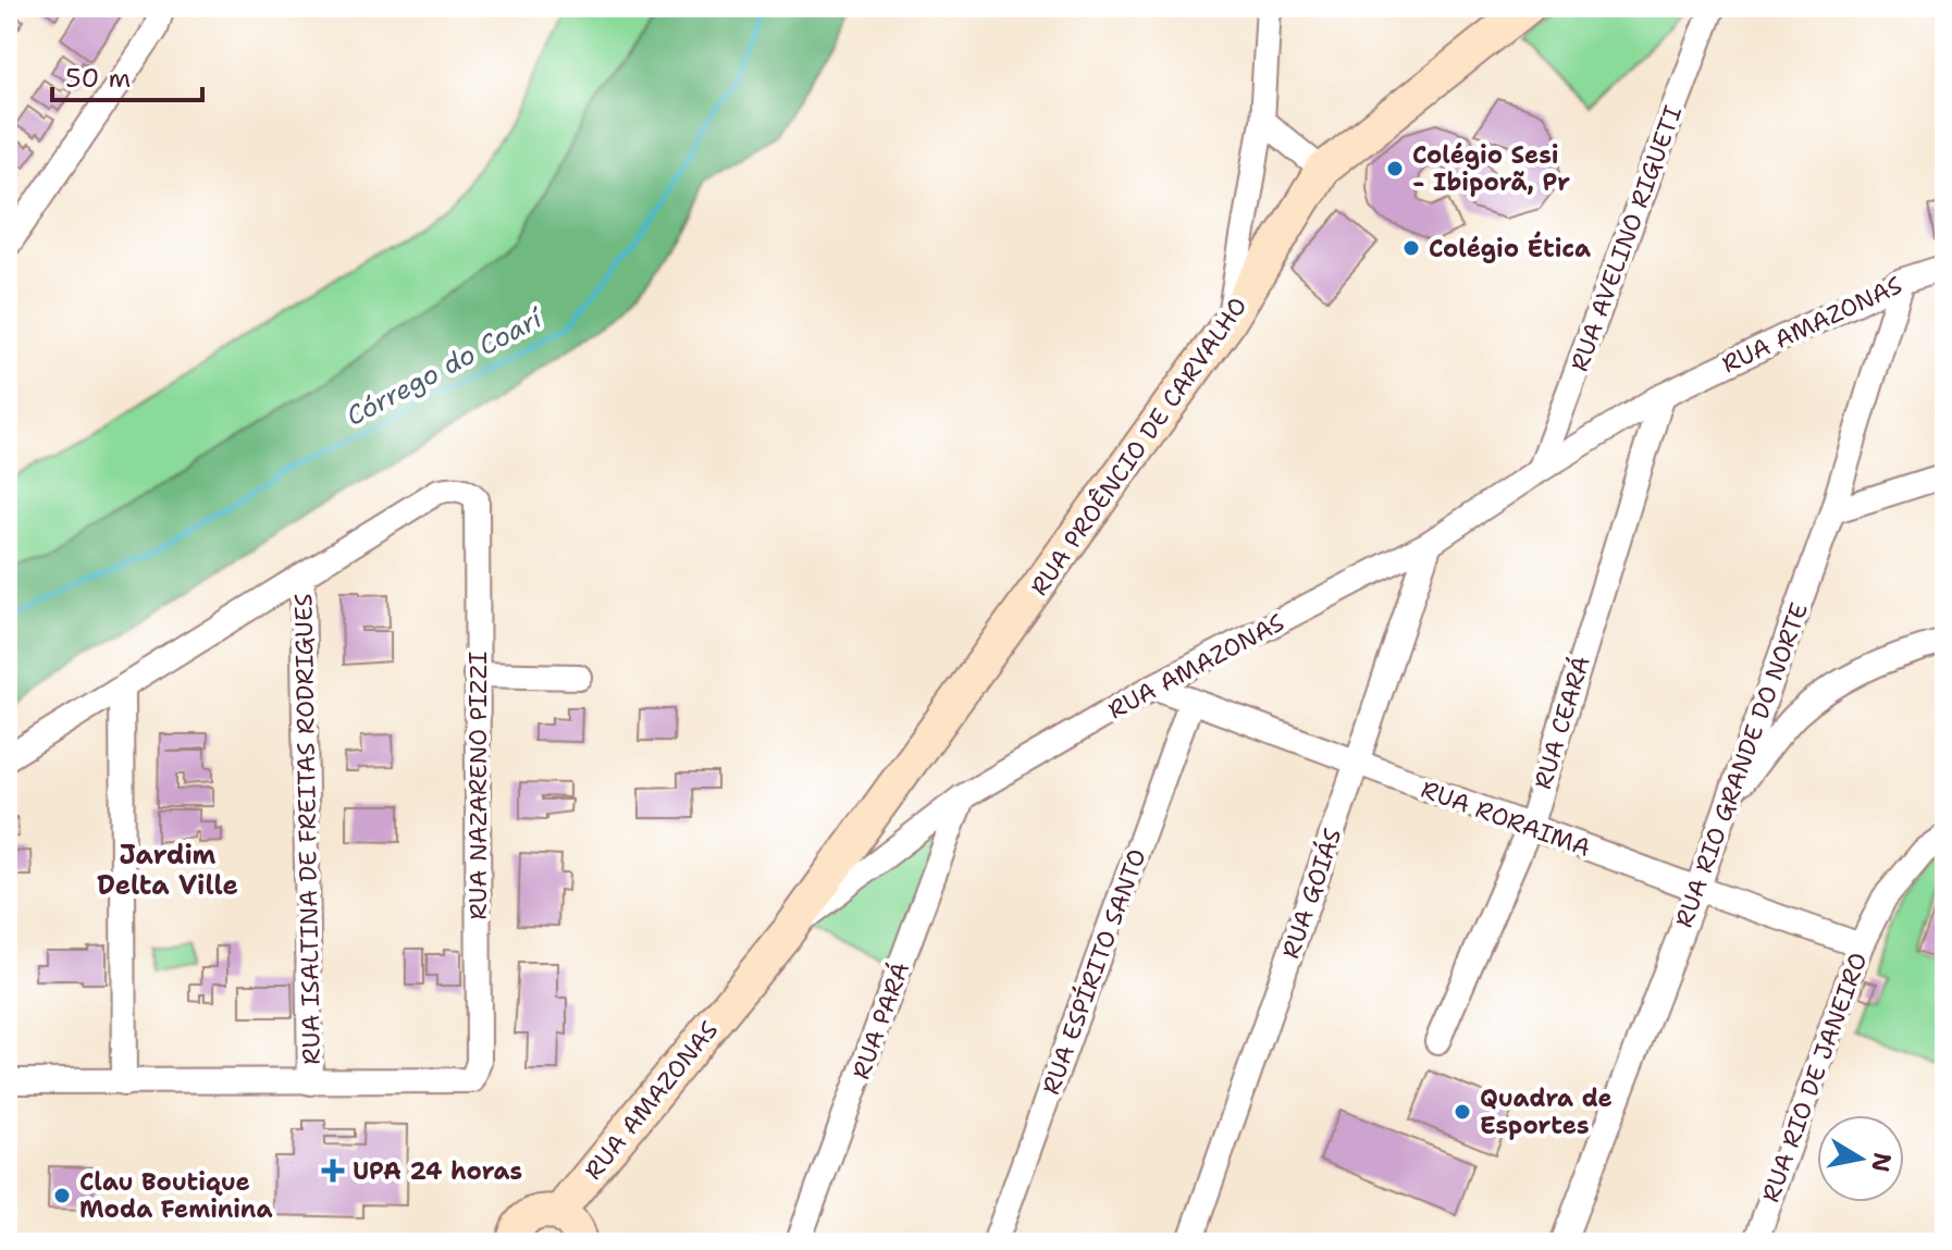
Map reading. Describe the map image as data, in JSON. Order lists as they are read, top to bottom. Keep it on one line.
{"streets":{"street":["RUA AVELINO RIGUETI","RUA AMAZONAS","RUA PROÊNCIO DE CARVALHO","RUA CEARÁ","RUA RIO GRANDE DO NORTE","RUA NAZARENO PIZZI","RUA RORAIMA","RUA ISALTINA DE FREITAS RODRIGUES","RUA GOIÁS","RUA ESPÍRITO SANTO","RUA PARÁ","RUA RIO DE JANEIRO"]},"crossings":[["RUA AVELINO RIGUETI","RUA AMAZONAS"],["RUA AMAZONAS","RUA PROÊNCIO DE CARVALHO"],["RUA AMAZONAS","RUA CEARÁ"],["RUA AMAZONAS","RUA RIO GRANDE DO NORTE"],["RUA AMAZONAS","RUA RORAIMA"],["RUA AMAZONAS","RUA GOIÁS"],["RUA AMAZONAS","RUA PARÁ"],["RUA CEARÁ","RUA RORAIMA"],["RUA RIO GRANDE DO NORTE","RUA RORAIMA"],["RUA NAZARENO PIZZI","RUA ISALTINA DE FREITAS RODRIGUES"],["RUA RORAIMA","RUA GOIÁS"],["RUA RORAIMA","RUA ESPÍRITO SANTO"],["RUA RORAIMA","RUA RIO DE JANEIRO"]],"districts":["Jardim Delta Ville"],"water":["Córrego do Coarí"],"places":{"other":["Colégio Sesi - Ibiporã, Pr","Colégio Ética","Quadra de Esportes","Clau Boutique Moda Feminina"],"health":["UPA 24 horas"]},"scale_bar":"50 m","north":"right"}
